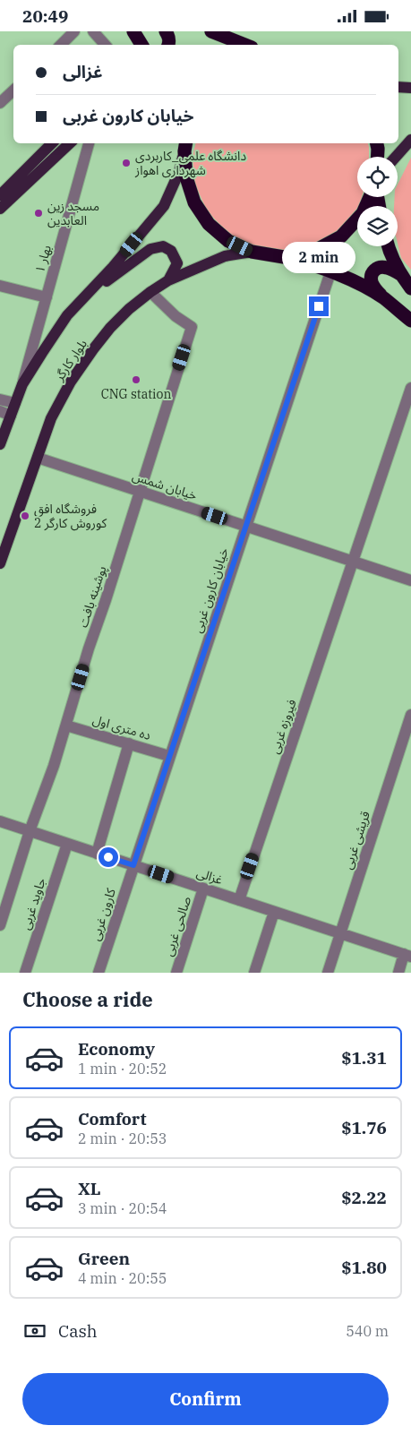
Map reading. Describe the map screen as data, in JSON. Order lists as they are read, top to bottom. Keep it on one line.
{"streets":{"main road":["بلوار کارگر"],"street":["بهار ۱","خیابان شمس","خیابان کارون غربی","پوشینه بافت","فیروزه غربی","ده متری اول","قریشی غربی","غزالی","جاوید غربی","کارون غربی","صالحی غربی"]},"crossings":[["بلوار کارگر","خیابان شمس"],["بلوار کارگر","پوشینه بافت"],["خیابان شمس","خیابان کارون غربی"],["خیابان شمس","پوشینه بافت"],["خیابان شمس","فیروزه غربی"],["خیابان کارون غربی","ده متری اول"],["خیابان کارون غربی","غزالی"],["خیابان کارون غربی","کارون غربی"],["پوشینه بافت","ده متری اول"],["پوشینه بافت","غزالی"],["فیروزه غربی","غزالی"],["قریشی غربی","غزالی"],["غزالی","جاوید غربی"],["غزالی","کارون غربی"],["غزالی","صالحی غربی"]],"places":["دانشگاه علمی_کاربردی شهرداری اهواز","مسجد زین العابدین","CNG station","فروشگاه افق کوروش کارگر 2"],"page":{"status":"20:49","banner":["غزالی","خیابان کارون غربی"],"bubble":"2 min","heading":"Choose a ride","list":[{"name":"Economy","note":"1 min · 20:52","value":"$1.31"},{"name":"Comfort","note":"2 min · 20:53","value":"$1.76"},{"name":"XL","note":"3 min · 20:54","value":"$2.22"},{"name":"Green","note":"4 min · 20:55","value":"$1.80"}],"pay":["Cash","540 m"],"buttons":"Confirm"}}
